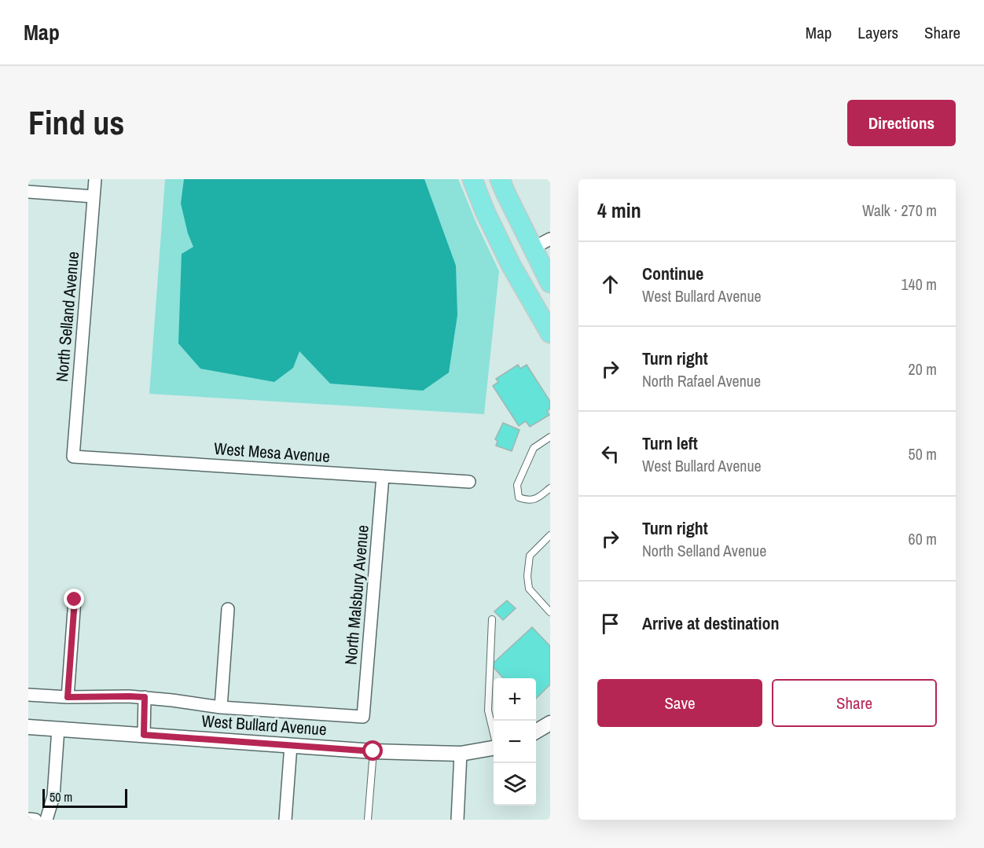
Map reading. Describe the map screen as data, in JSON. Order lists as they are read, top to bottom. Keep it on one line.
{"streets":{"street":["North Selland Avenue","West Mesa Avenue","North Malsbury Avenue","West Bullard Avenue"]},"crossings":[["North Selland Avenue","West Mesa Avenue"],["West Mesa Avenue","North Malsbury Avenue"],["North Malsbury Avenue","West Bullard Avenue"]],"scale_bar":"50 m","page":{"header":"Map","nav":["Map","Layers","Share"],"buttons":["Directions",["Save","Share"]],"title":"Find us","heading":["4 min","Walk · 270 m"],"list":[["Continue","West Bullard Avenue","140 m"],["Turn right","North Rafael Avenue","20 m"],["Turn left","West Bullard Avenue","50 m"],["Turn right","North Selland Avenue","60 m"],"Arrive at destination"],"map_buttons":["+","−"],"scale":"50 m"}}
